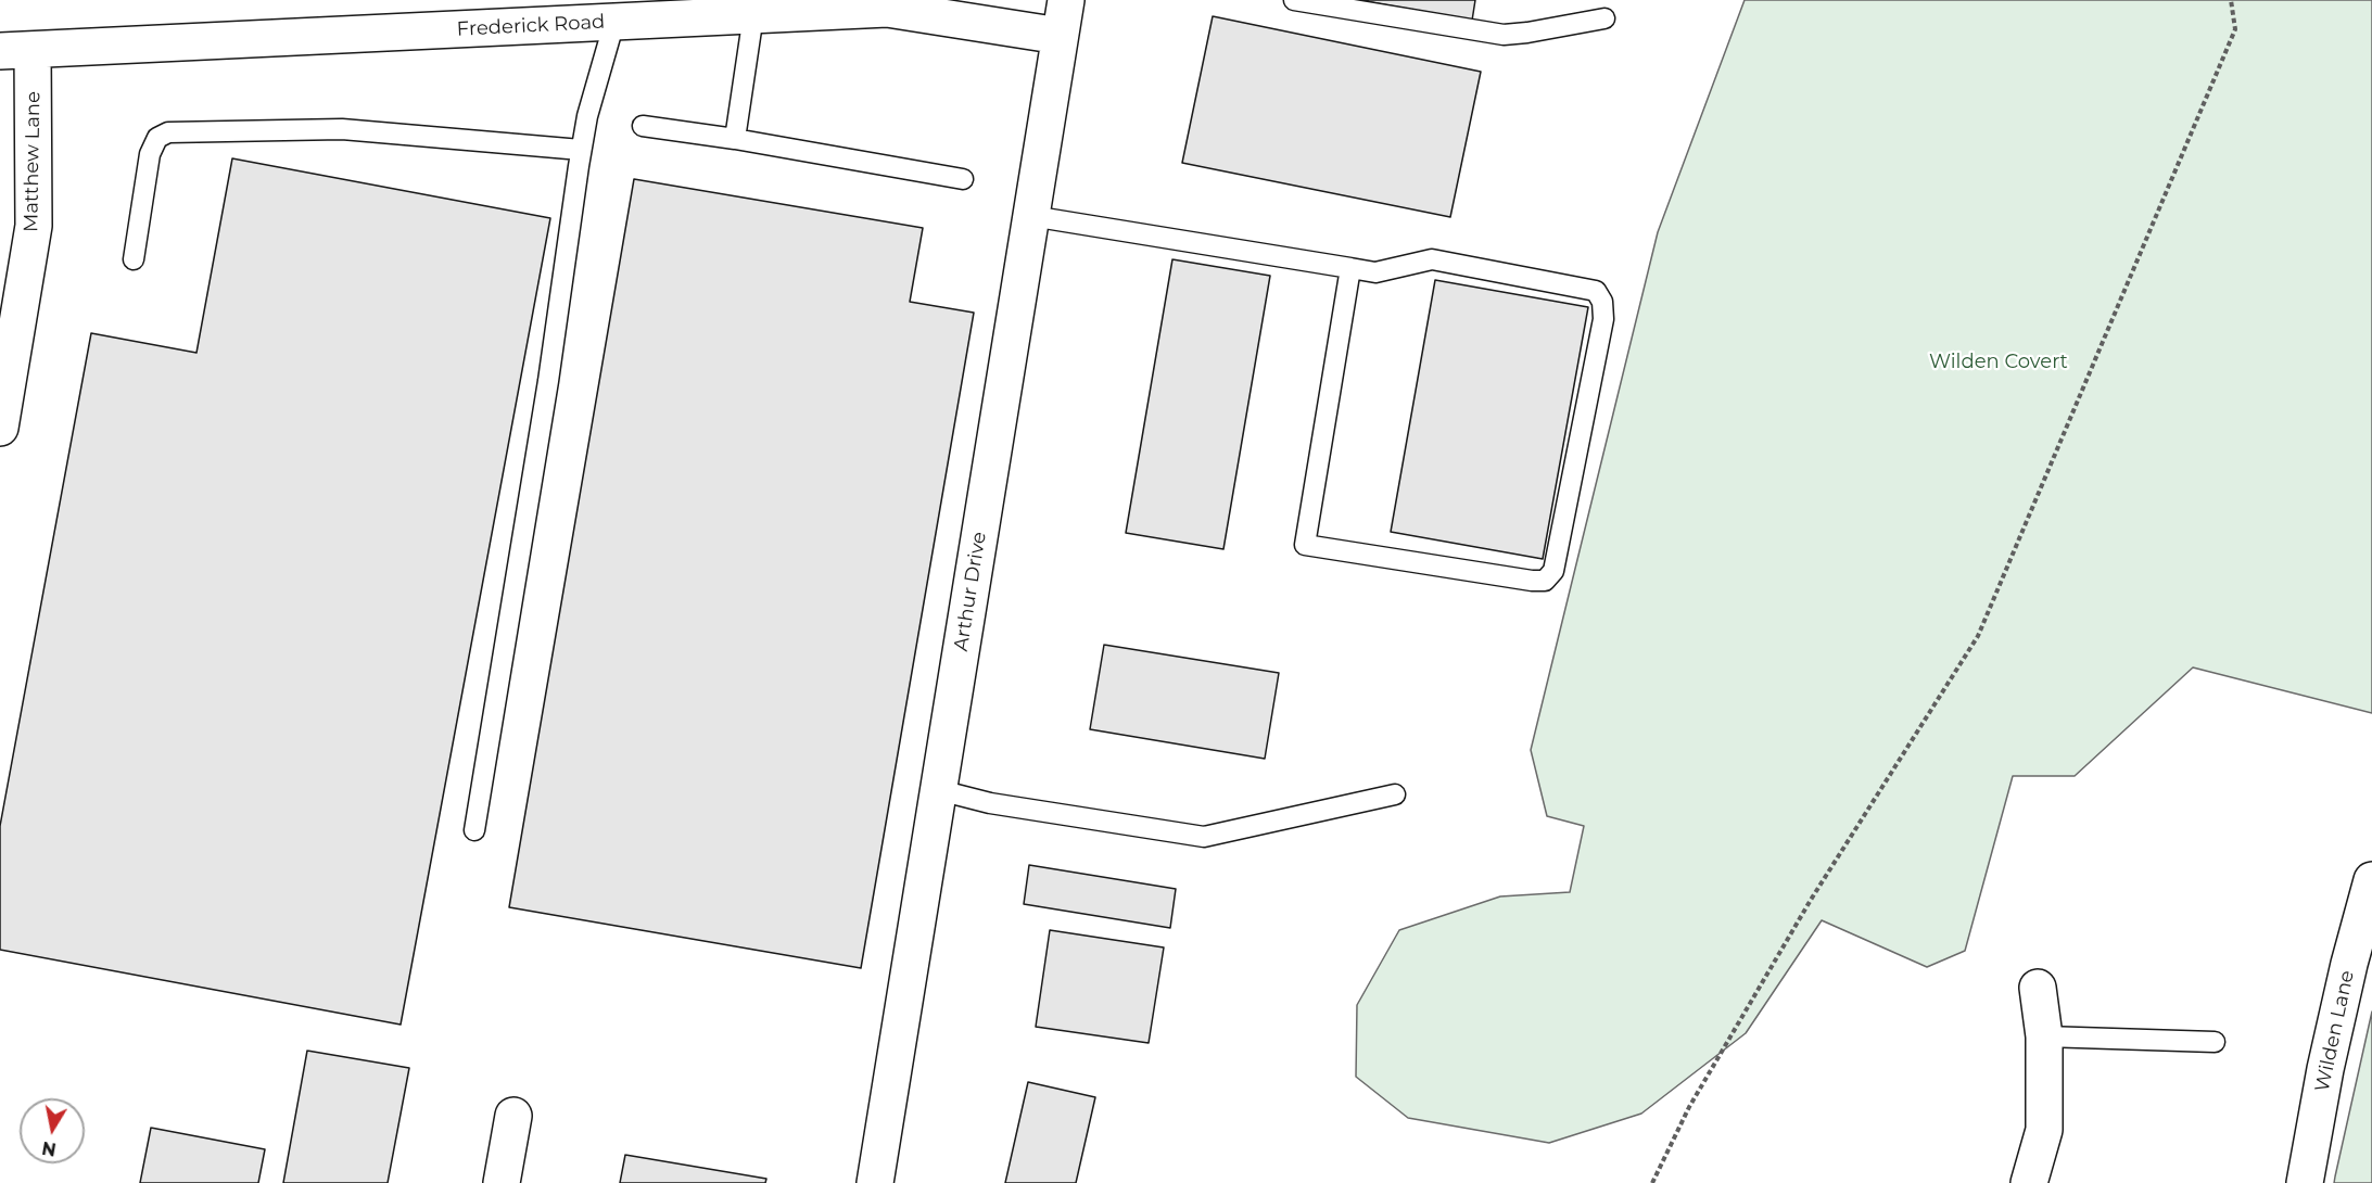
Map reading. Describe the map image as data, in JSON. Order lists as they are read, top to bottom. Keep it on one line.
{"streets":{"street":["Frederick Road","Matthew Lane","Arthur Drive","Wilden Lane"]},"crossings":[["Frederick Road","Matthew Lane"],["Frederick Road","Arthur Drive"]],"parks":["Wilden Covert"],"north":"bottom"}
